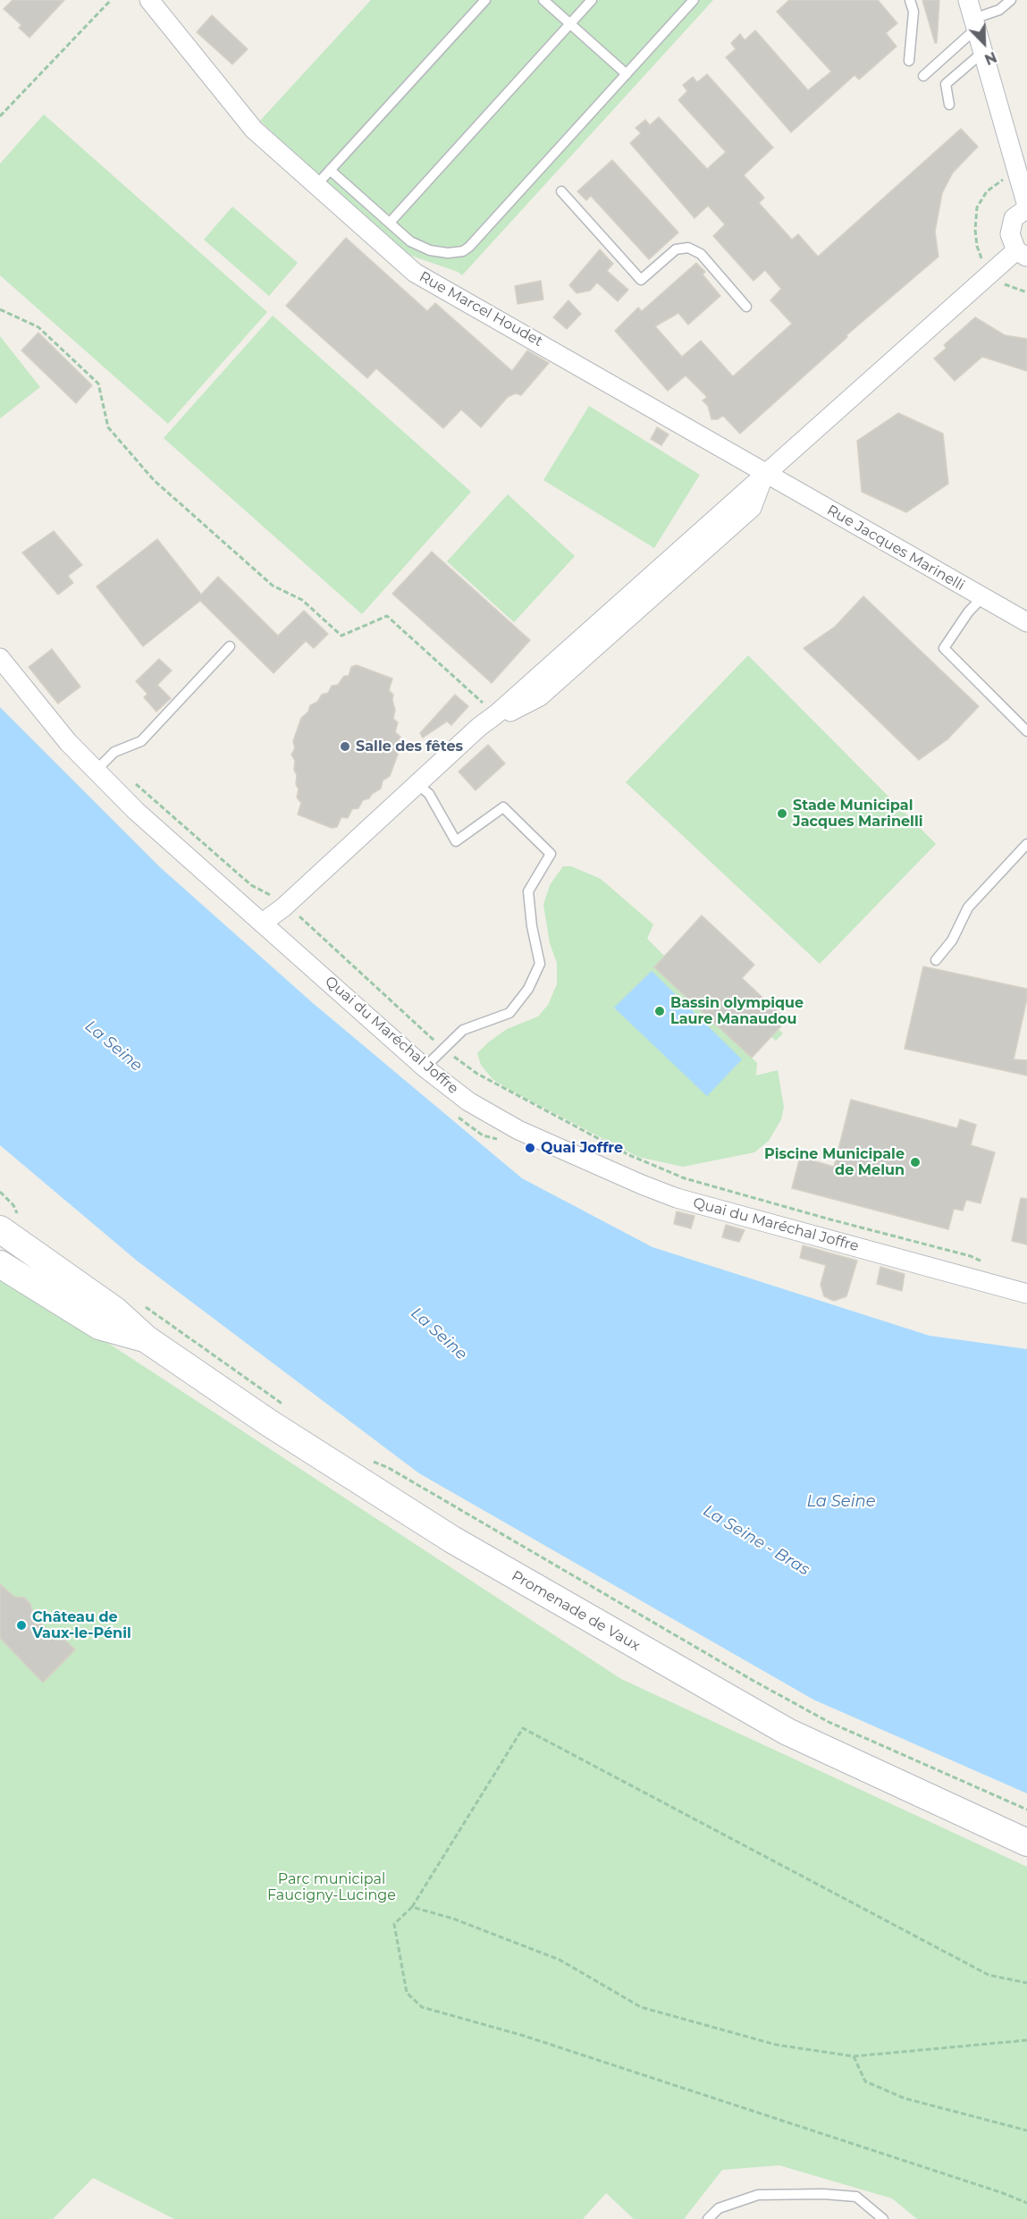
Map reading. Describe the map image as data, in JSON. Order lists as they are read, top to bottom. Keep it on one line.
{"streets":{"main road":["Promenade de Vaux"],"street":["Rue Marcel Houdet","Rue Jacques Marinelli","Quai du Maréchal Joffre"]},"crossings":[["Rue Marcel Houdet","Rue Jacques Marinelli"]],"water":["La Seine","La Seine - Bras"],"parks":["Parc municipal Faucigny-Lucinge"],"places":["Salle des fêtes","Stade Municipal Jacques Marinelli","Bassin olympique Laure Manaudou","Quai Joffre","Piscine Municipale de Melun","Château de Vaux-le-Pénil"],"north":"bottom right"}
